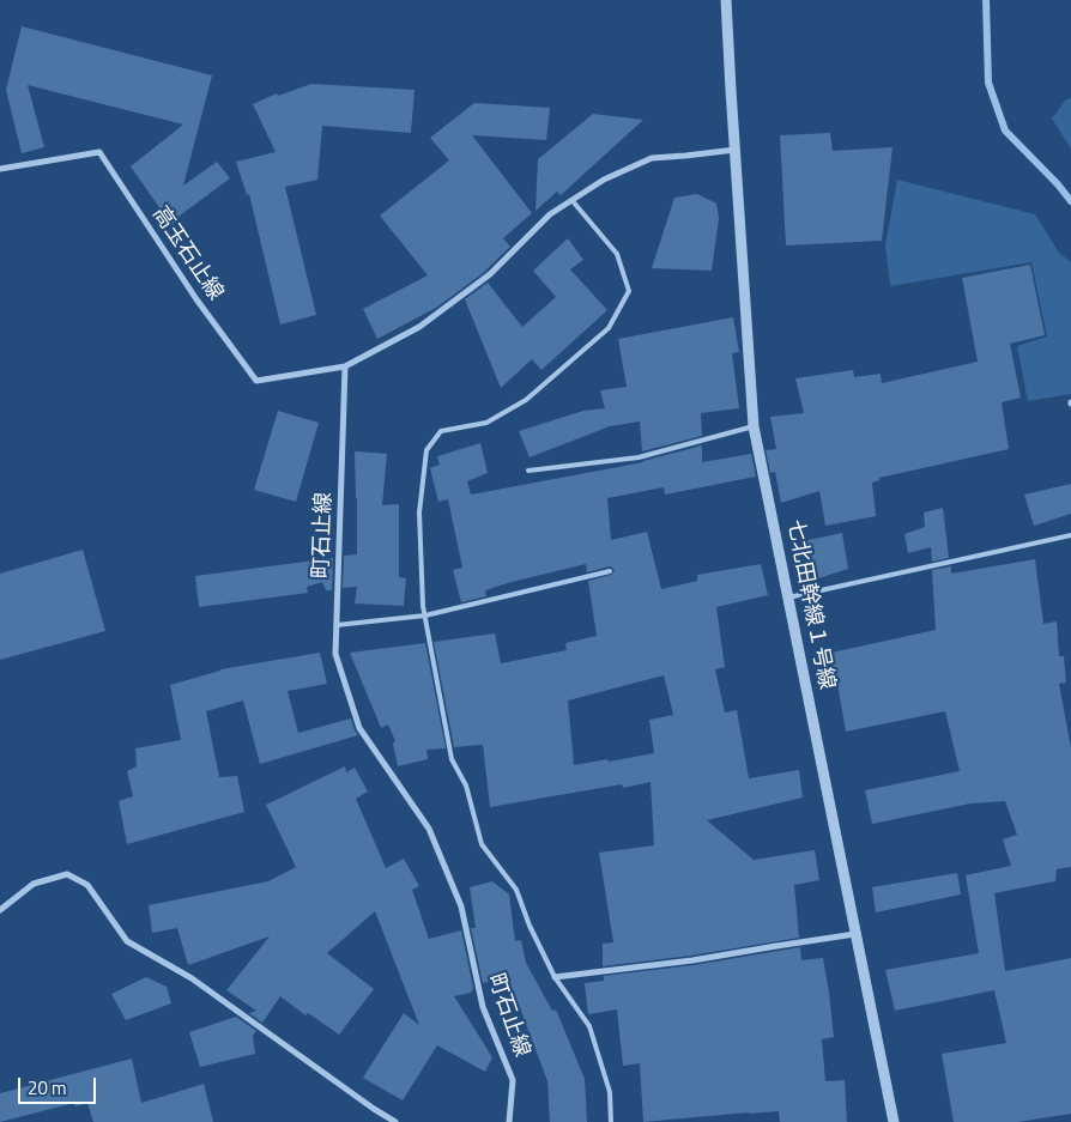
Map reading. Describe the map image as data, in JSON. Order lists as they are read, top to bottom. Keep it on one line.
{"streets":{"street":["高玉石止線","町石止線","七北田幹線１号線"]},"crossings":[["高玉石止線","町石止線"]],"scale_bar":"20 m"}
